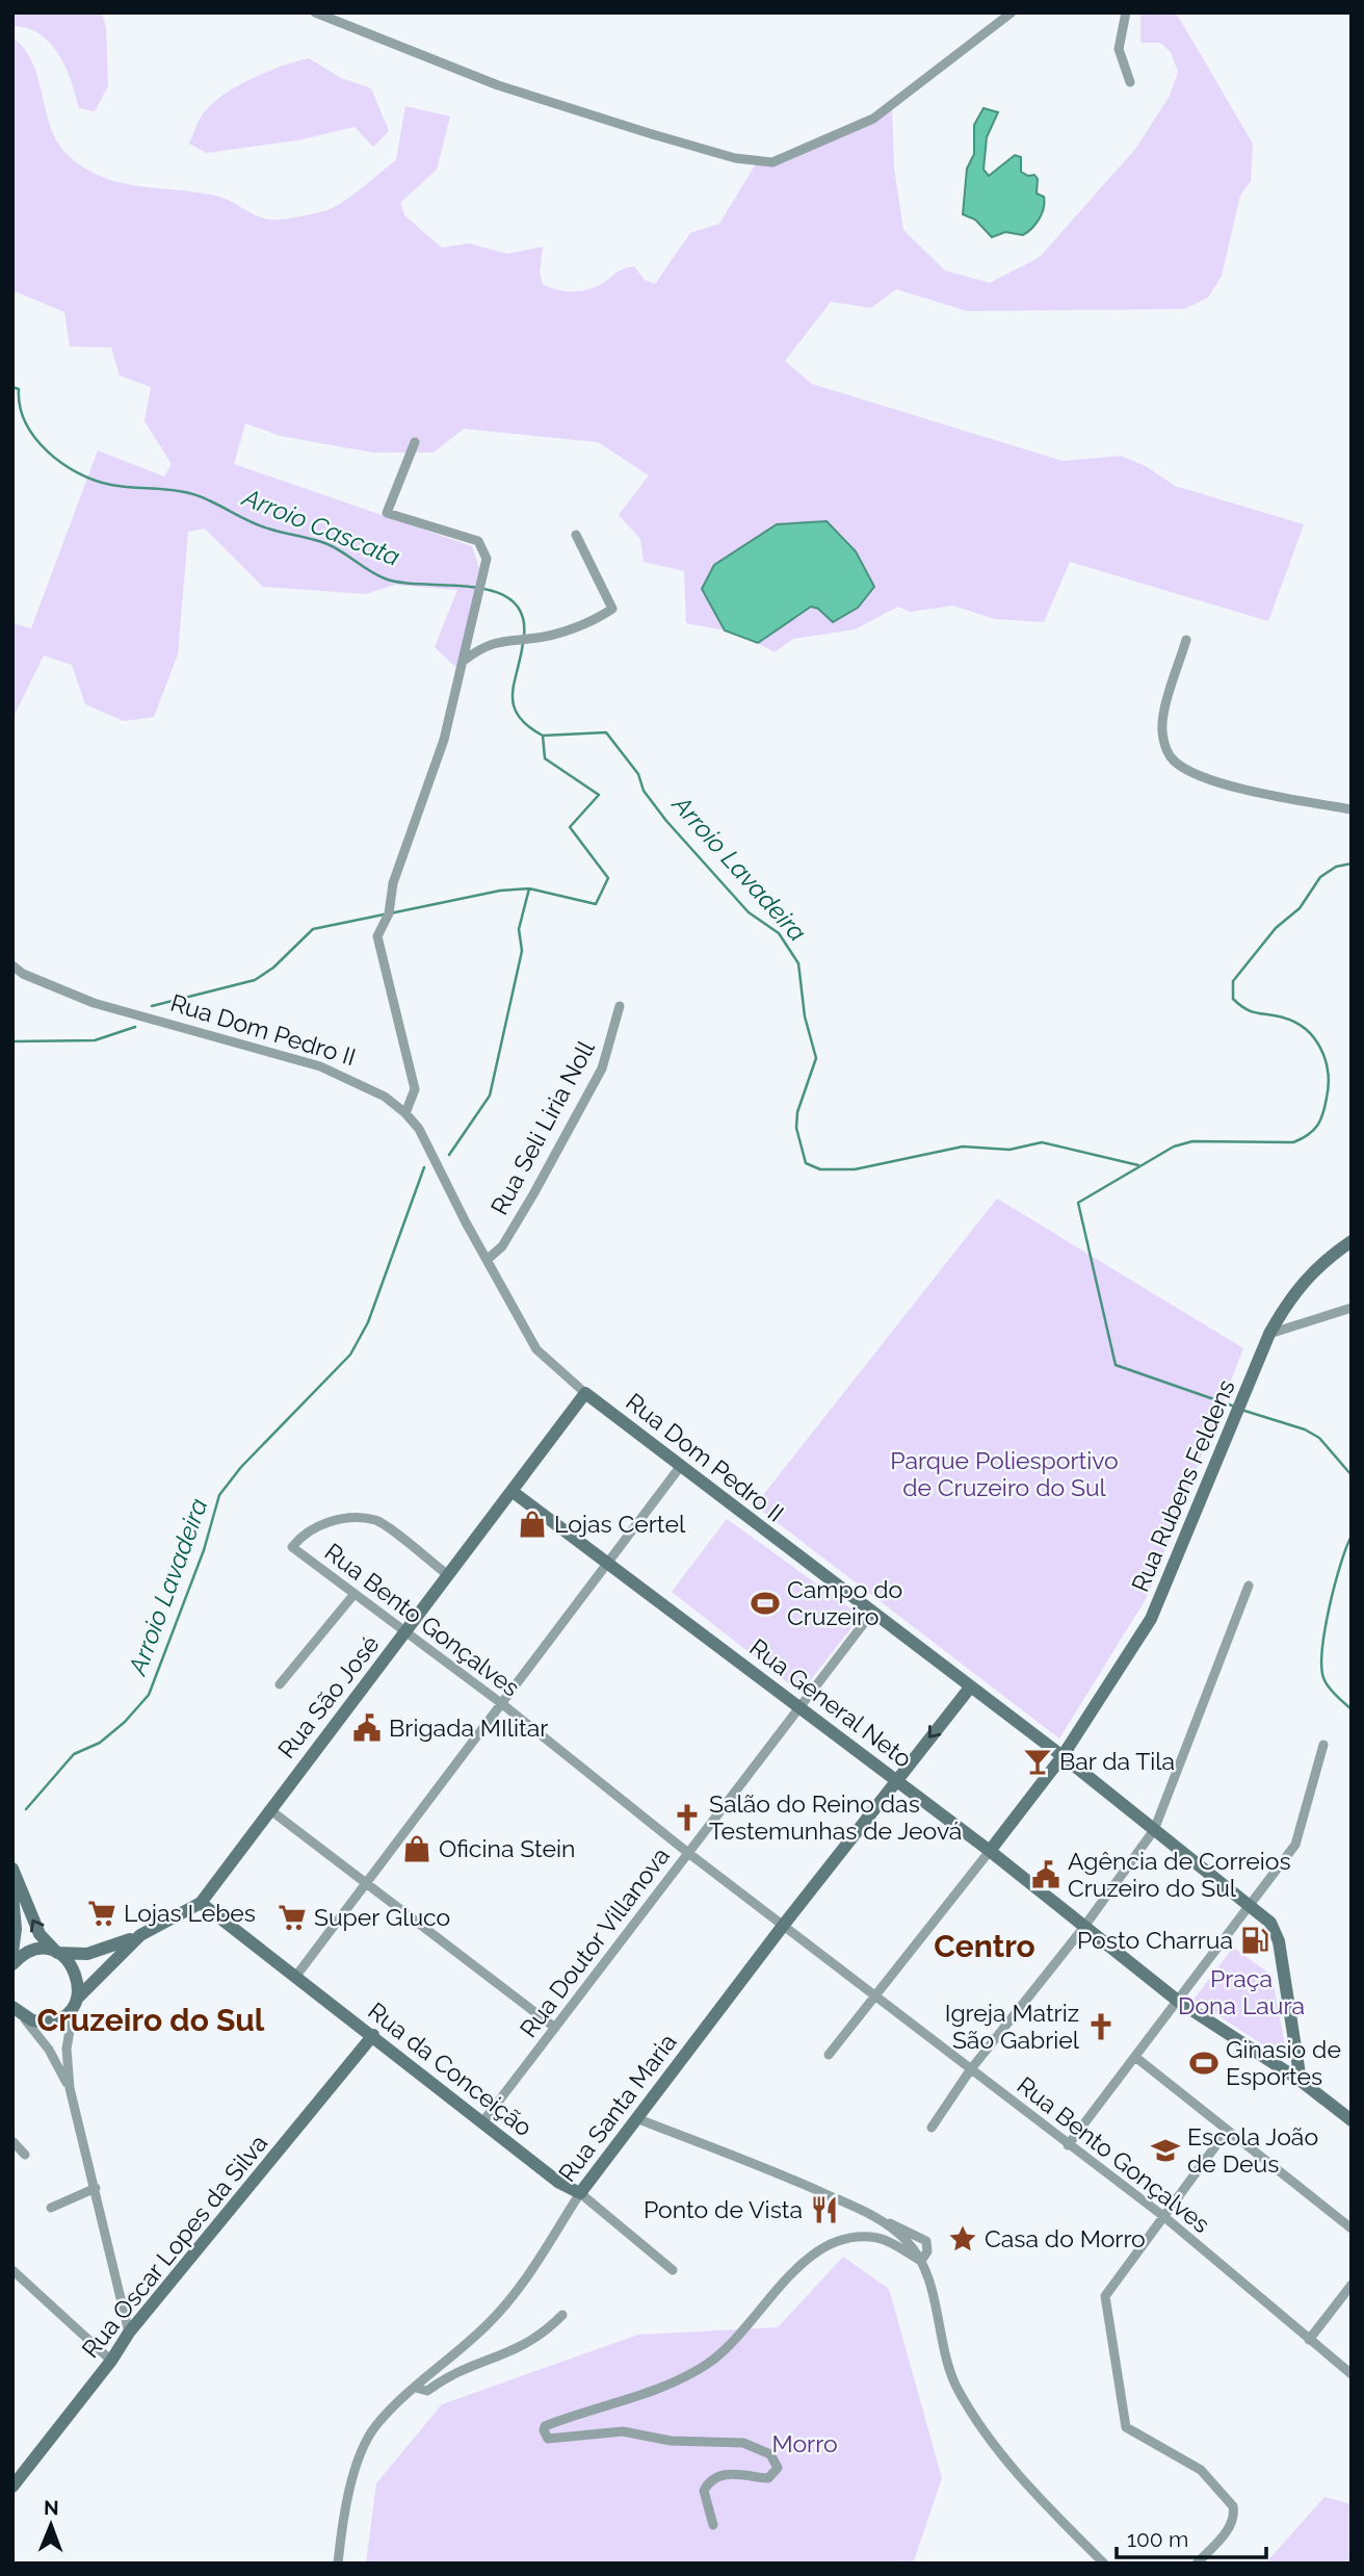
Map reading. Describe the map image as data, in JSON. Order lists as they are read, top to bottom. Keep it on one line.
{"streets":{"main road":["Rua Dom Pedro II","Rua Rubens Feldens","Rua São José","Rua General Neto","Rua da Conceição","Rua Santa Maria","Rua Oscar Lopes da Silva"],"street":["Rua Seli Liria Noll","Rua Bento Gonçalves","Rua Doutor Villanova"]},"crossings":[["Rua Dom Pedro II","Rua Seli Liria Noll"],["Rua Dom Pedro II","Rua Rubens Feldens"],["Rua Dom Pedro II","Rua São José"],["Rua Dom Pedro II","Rua General Neto"],["Rua Dom Pedro II","Rua Doutor Villanova"],["Rua Dom Pedro II","Rua Santa Maria"],["Rua Rubens Feldens","Rua General Neto"],["Rua Bento Gonçalves","Rua São José"],["Rua Bento Gonçalves","Rua Doutor Villanova"],["Rua Bento Gonçalves","Rua Santa Maria"],["Rua São José","Rua General Neto"],["Rua São José","Rua da Conceição"],["Rua General Neto","Rua Doutor Villanova"],["Rua General Neto","Rua Santa Maria"],["Rua Doutor Villanova","Rua da Conceição"],["Rua da Conceição","Rua Santa Maria"],["Rua da Conceição","Rua Oscar Lopes da Silva"]],"districts":["Centro","Cruzeiro do Sul"],"water":["Arroio Cascata","Arroio Lavadeira"],"parks":["Parque Poliesportivo de Cruzeiro do Sul","Praça Dona Laura","Morro"],"places":{"shop":["Lojas Certel","Oficina Stein"],"sports":["Campo do Cruzeiro","Ginasio de Esportes"],"public building":["Brigada MIlitar","Agência de Correios Cruzeiro do Sul"],"bar":["Bar da Tila"],"church":["Salão do Reino das Testemunhas de Jeová","Igreja Matriz São Gabriel"],"supermarket":["Lojas Lebes","Super Gluco"],"fuel station":["Posto Charrua"],"school or university":["Escola João de Deus"],"restaurant":["Ponto de Vista"],"place":["Casa do Morro"]},"scale_bar":"100 m","north":"top"}
